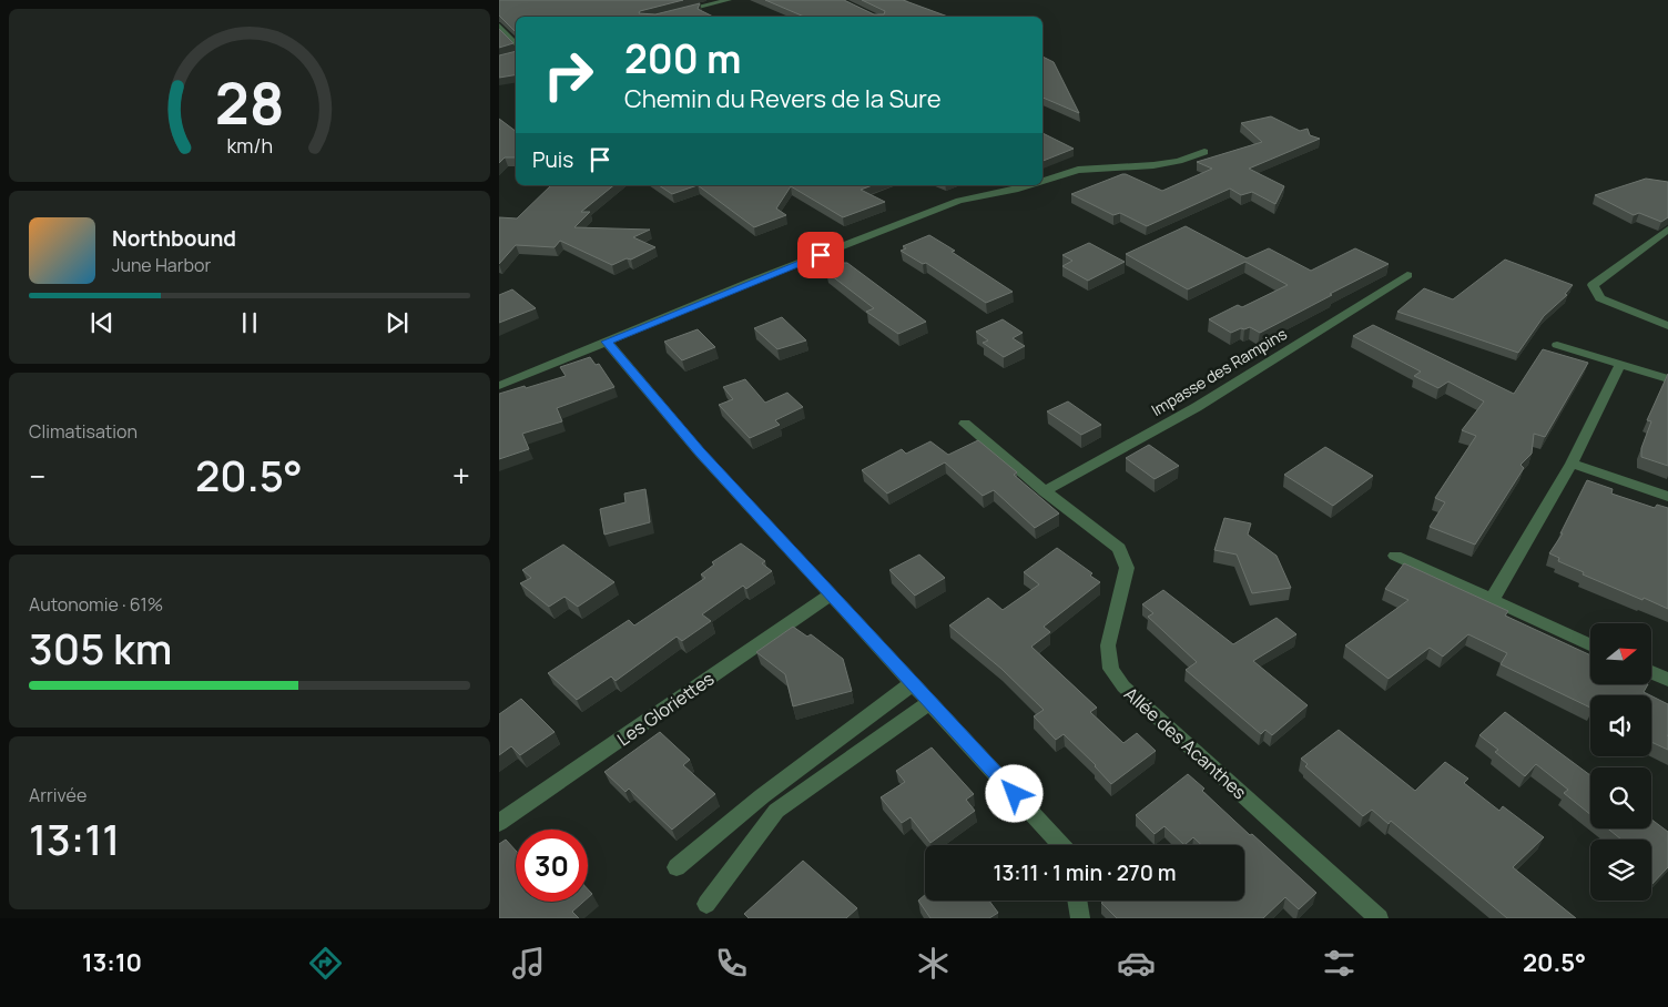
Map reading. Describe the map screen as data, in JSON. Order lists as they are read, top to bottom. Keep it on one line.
{"streets":{"street":["Impasse des Rampins","Les Gloriettes","Allée des Acanthes"]},"crossings":[["Impasse des Rampins","Allée des Acanthes"]],"north":"right","page":{"turn":["200 m","Chemin du Revers de la Sure"],"then":"Puis","song":["Northbound","June Harbor"],"tile":["Climatisation",["Autonomie · 61%","305 km"],["Arrivée","13:11"]],"heat":["−","20.5°","+"],"limit":"30","trip":"13:11 · 1 min · 270 m","tabs":["13:10","20.5°"],"gauge":["28","km/h"]}}
